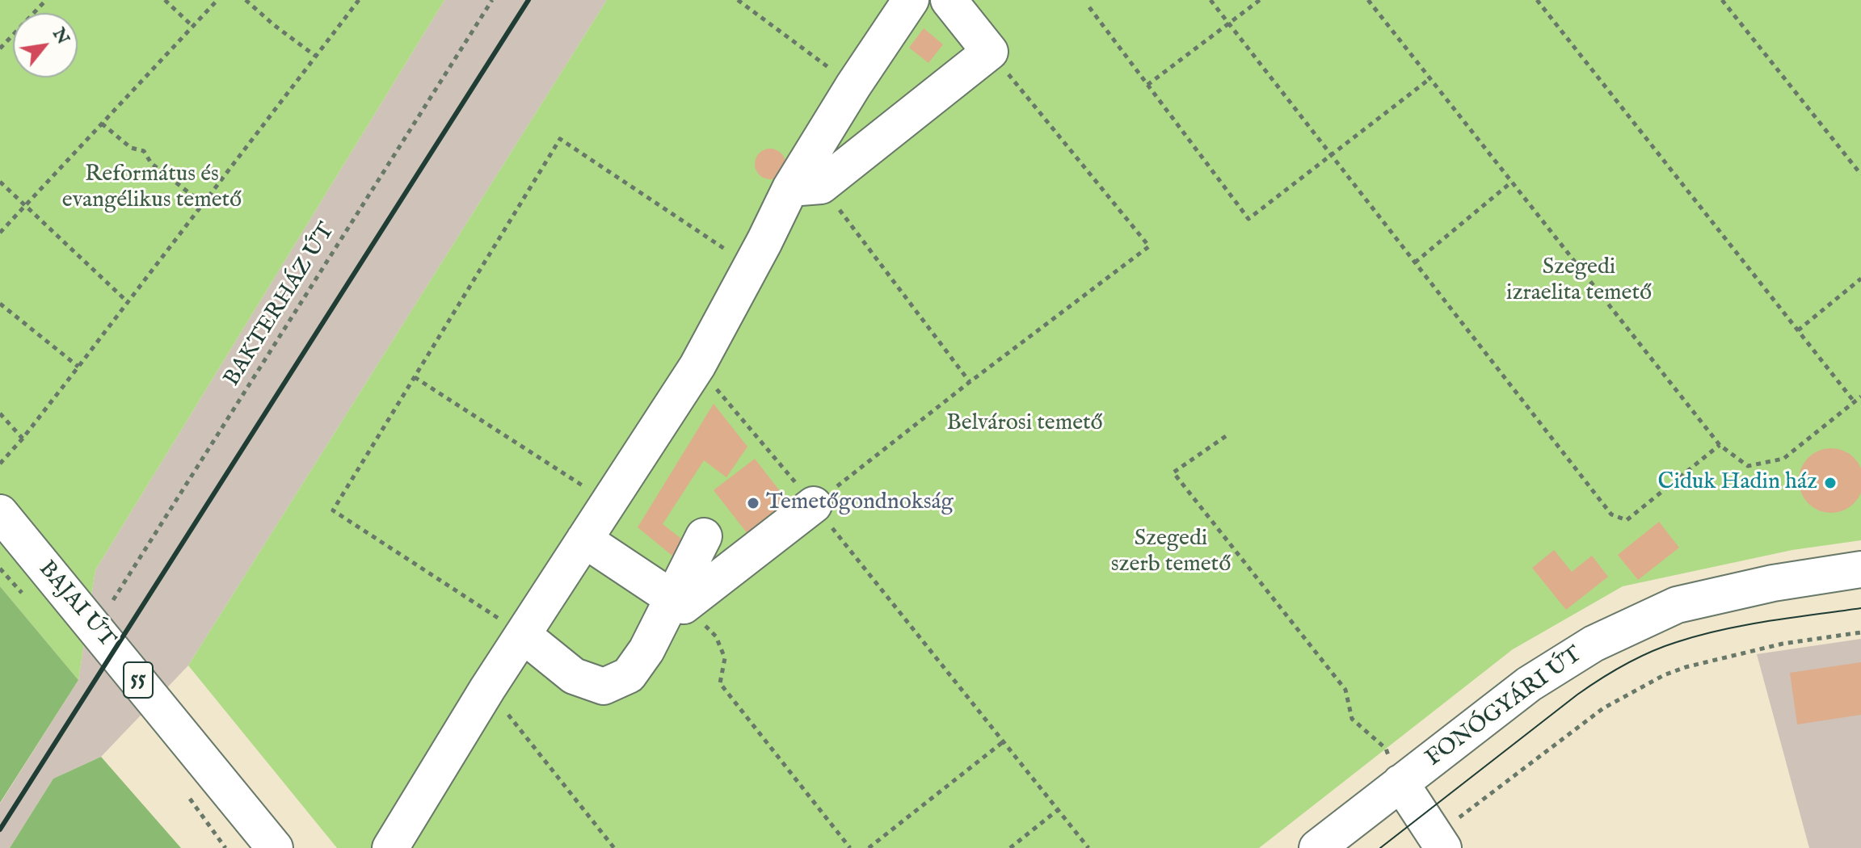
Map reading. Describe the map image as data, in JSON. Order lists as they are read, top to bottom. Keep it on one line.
{"streets":{"street":["BAJAI ÚT","55","FONÓGYÁRI ÚT"],"path":["BAKTERHÁZ ÚT"]},"crossings":[["BAKTERHÁZ ÚT","BAJAI ÚT"]],"parks":["Református és evangélikus temető","Szegedi izraelita temető","Belvárosi temető","Szegedi szerb temető"],"places":["Ciduk Hadin ház","Temetőgondnokság"],"north":"top right"}
